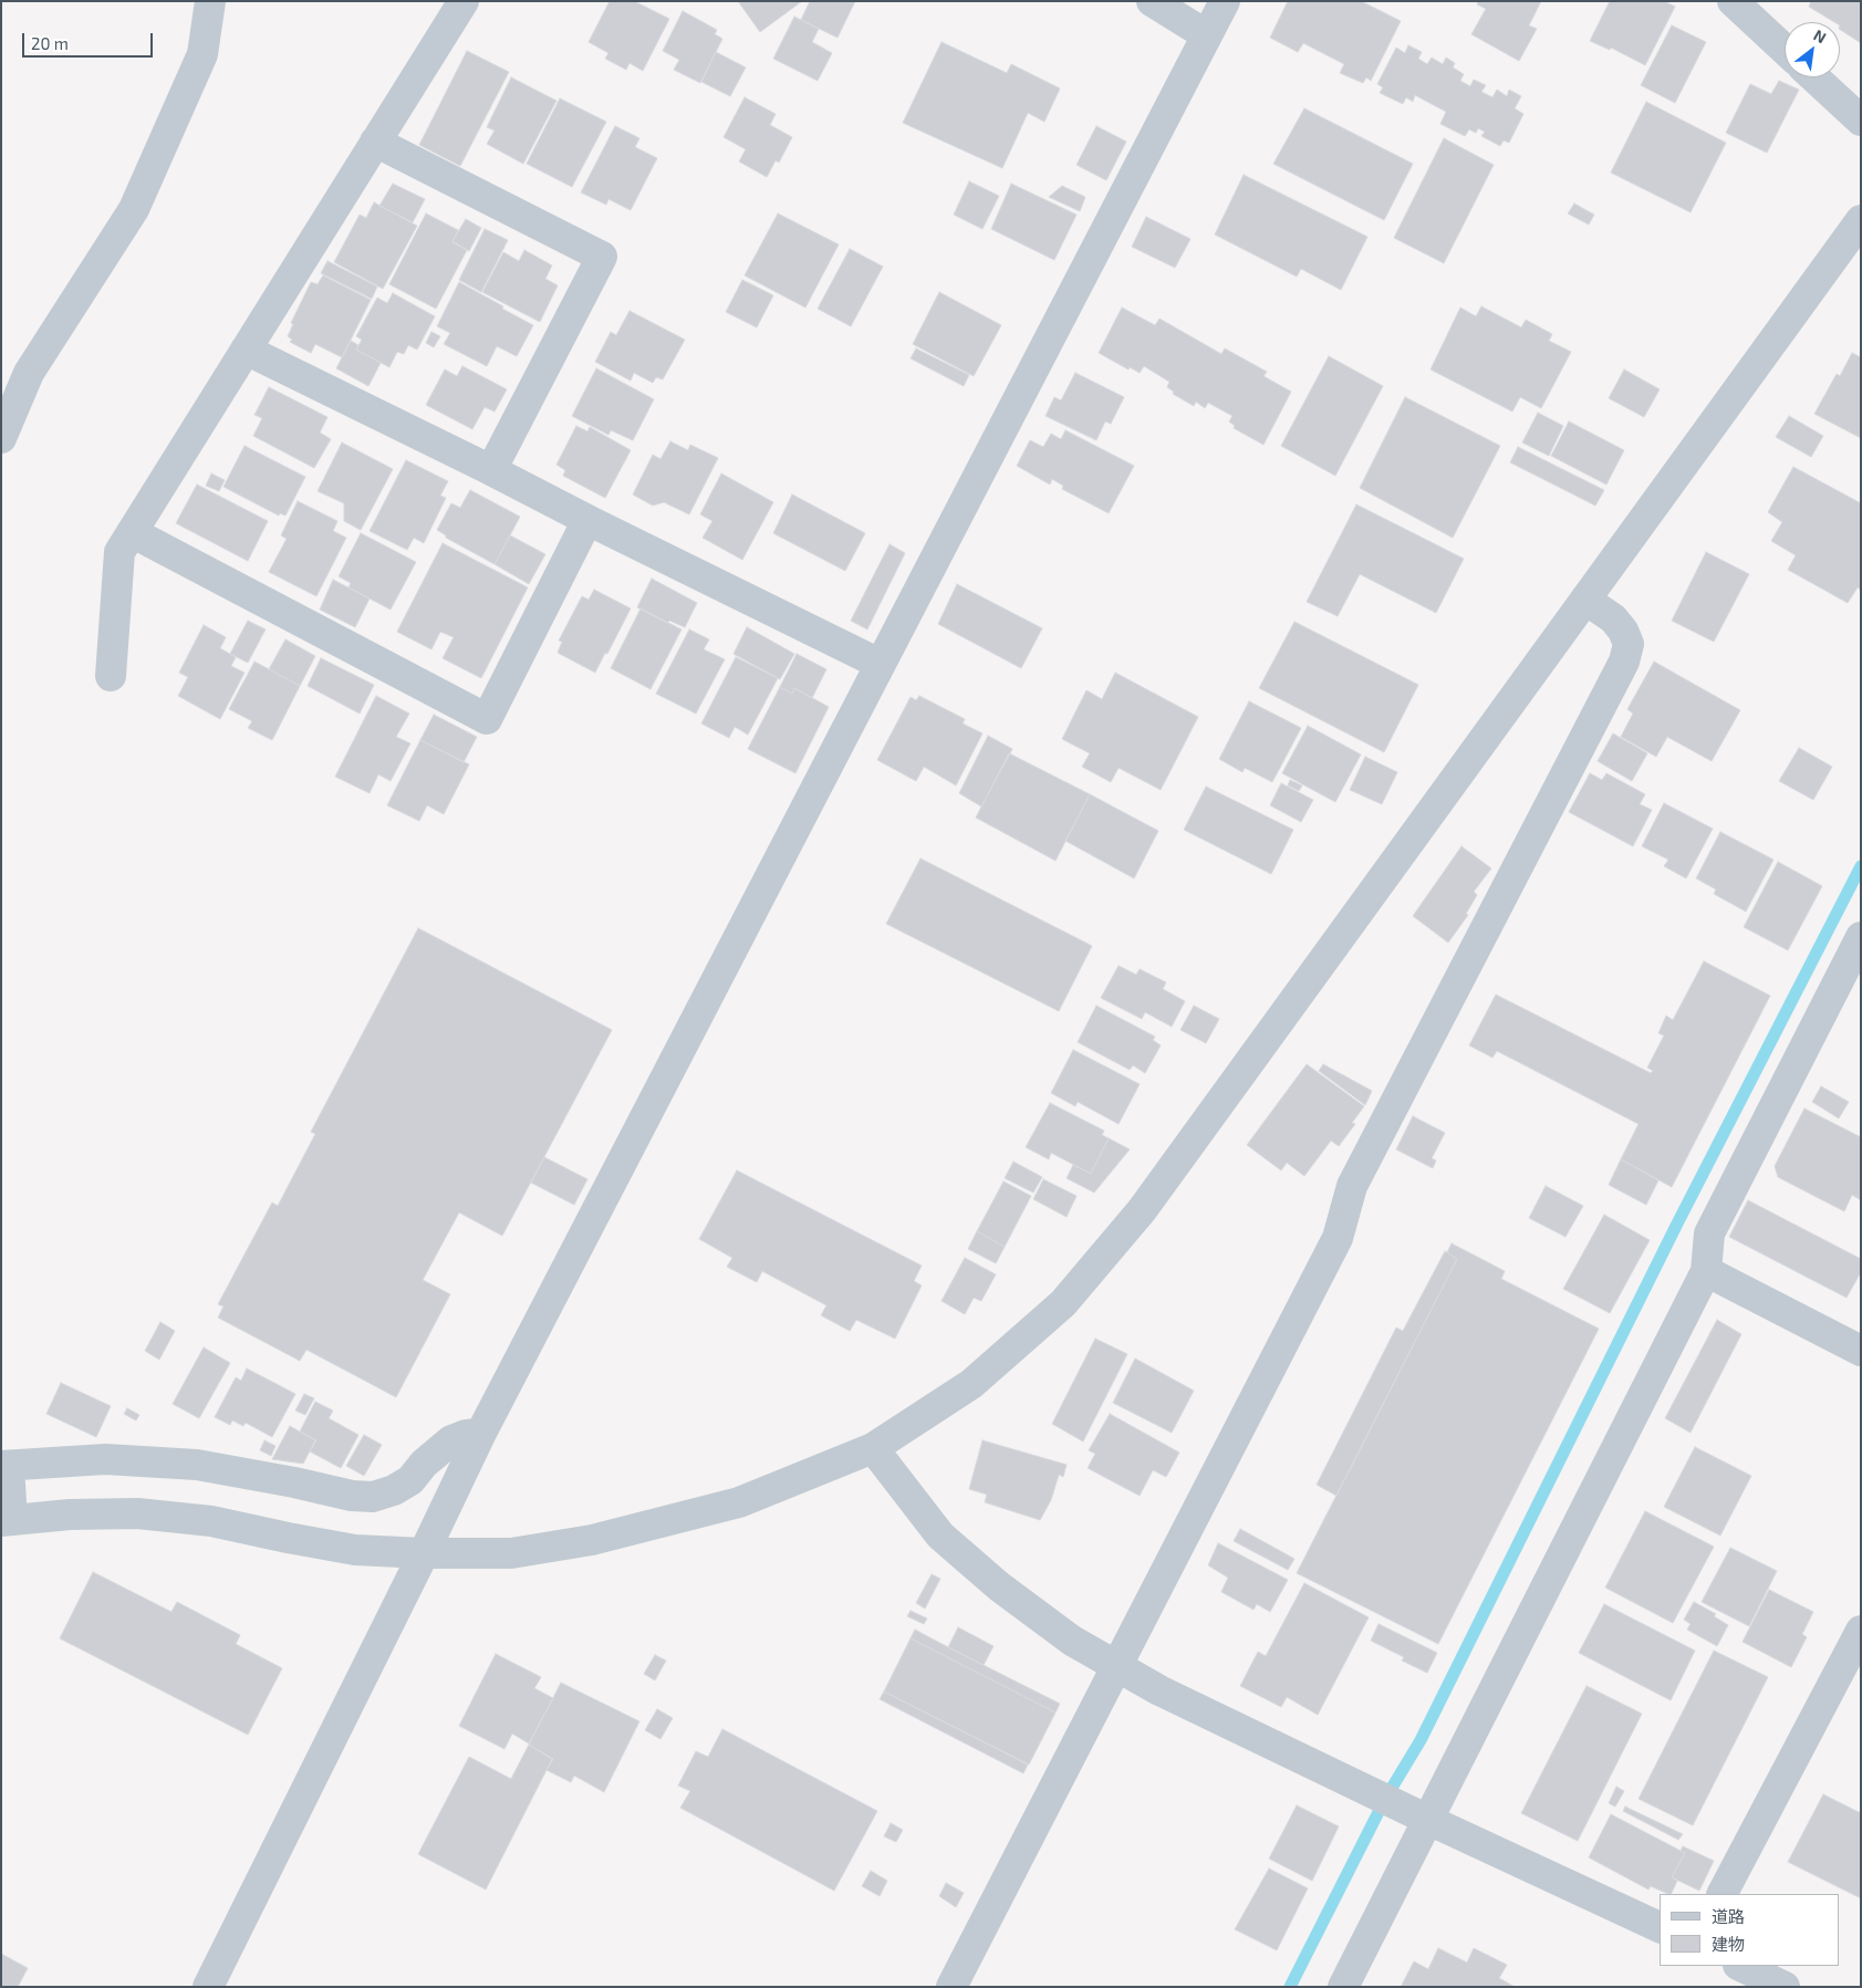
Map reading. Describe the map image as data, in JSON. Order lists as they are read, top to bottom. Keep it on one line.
{"legend":["道路","建物"],"scale_bar":"20 m","north":"top right"}
